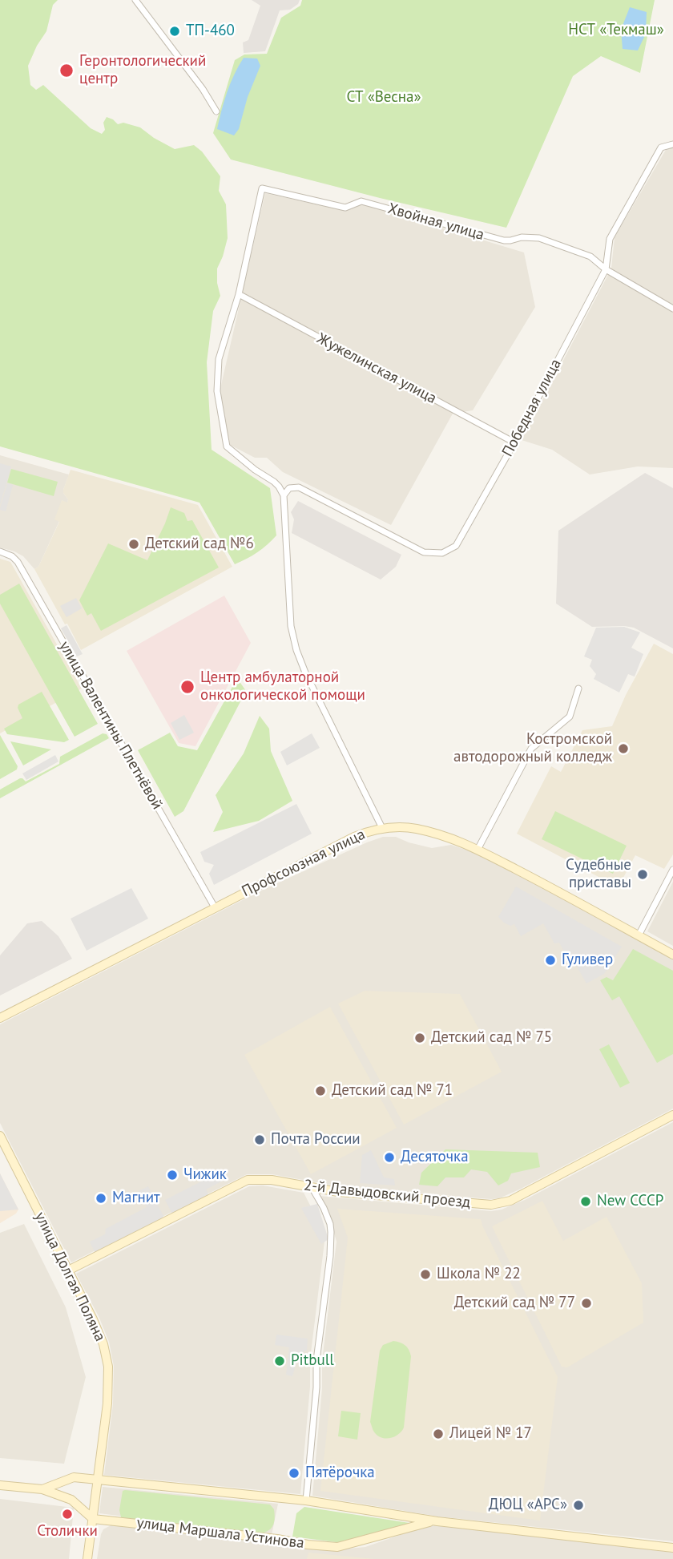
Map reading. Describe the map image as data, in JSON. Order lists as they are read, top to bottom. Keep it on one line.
{"streets":{"street":["Хвойная улица","Жужелинская улица","Победная улица","улица Валентины Плетнёвой","Профсоюзная улица","2-й Давыдовский проезд","улица Долгая Поляна","улица Маршала Устинова"]},"crossings":[["Хвойная улица","Жужелинская улица"],["Хвойная улица","Победная улица"],["Жужелинская улица","Победная улица"],["улица Валентины Плетнёвой","Профсоюзная улица"],["2-й Давыдовский проезд","улица Долгая Поляна"],["улица Долгая Поляна","улица Маршала Устинова"]],"parks":["НСТ «Текмаш»","СТ «Весна»"],"places":["ТП-460","Геронтологический центр","Детский сад №6","Центр амбулаторной онкологической помощи","Костромской автодорожный колледж","Судебные приставы","Гуливер","Детский сад № 75","Детский сад № 71","Почта России","Десяточка","Чижик","Магнит","New СССР","Школа № 22","Детский сад № 77","Pitbull","Лицей № 17","Пятёрочка","ДЮЦ «АРС»","Столички"]}
